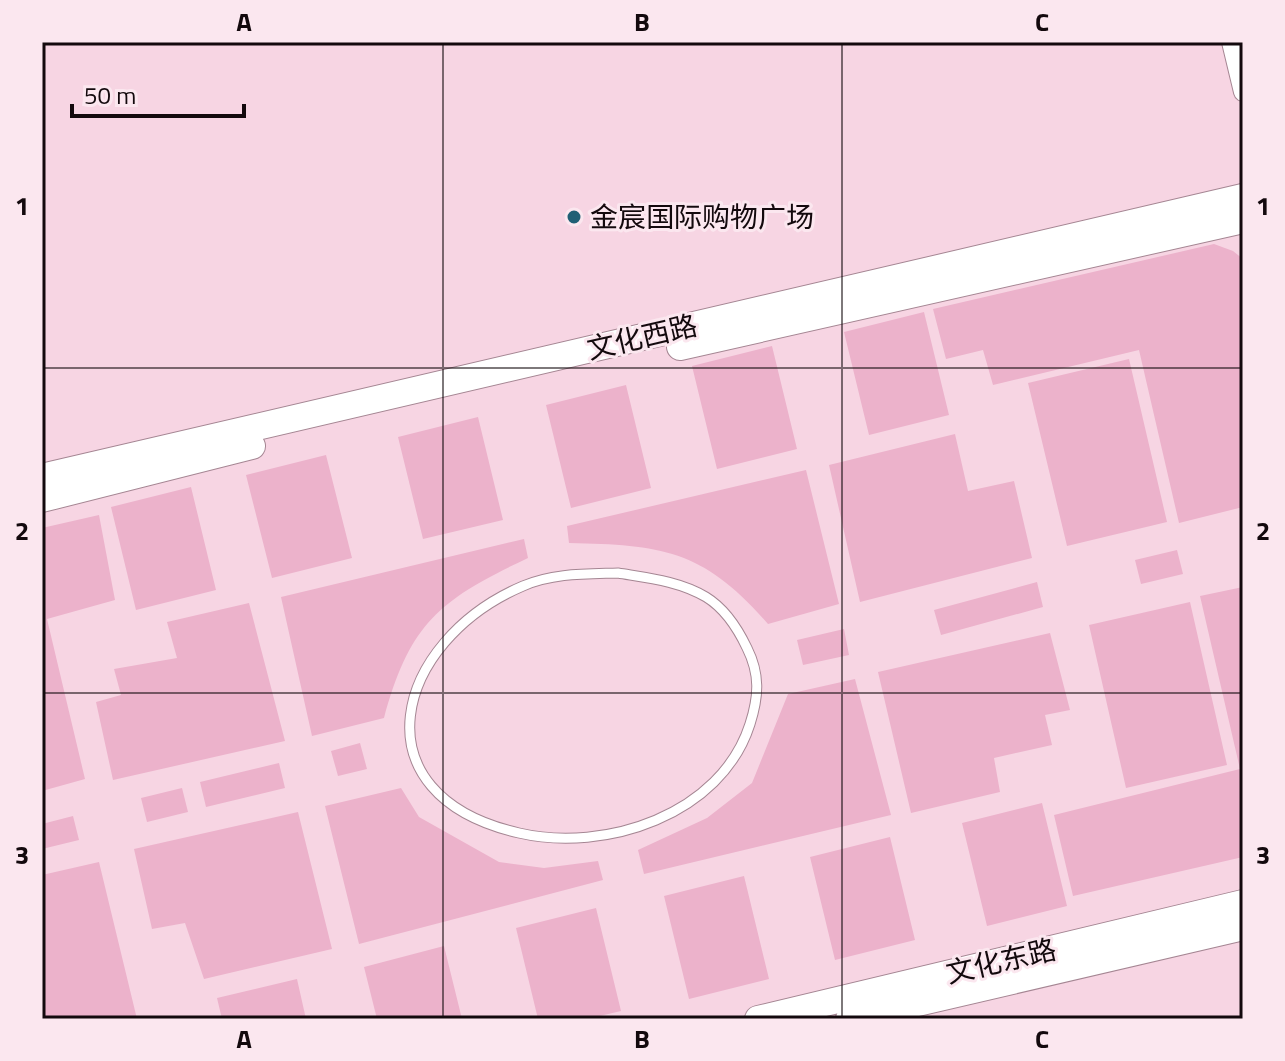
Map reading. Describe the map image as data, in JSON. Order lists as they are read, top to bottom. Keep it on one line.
{"streets":{"street":["文化西路","文化东路"]},"places":["金宸国际购物广场"],"scale_bar":"50 m","grid":{"columns":["A","B","C"],"rows":["1","2","3"]}}
